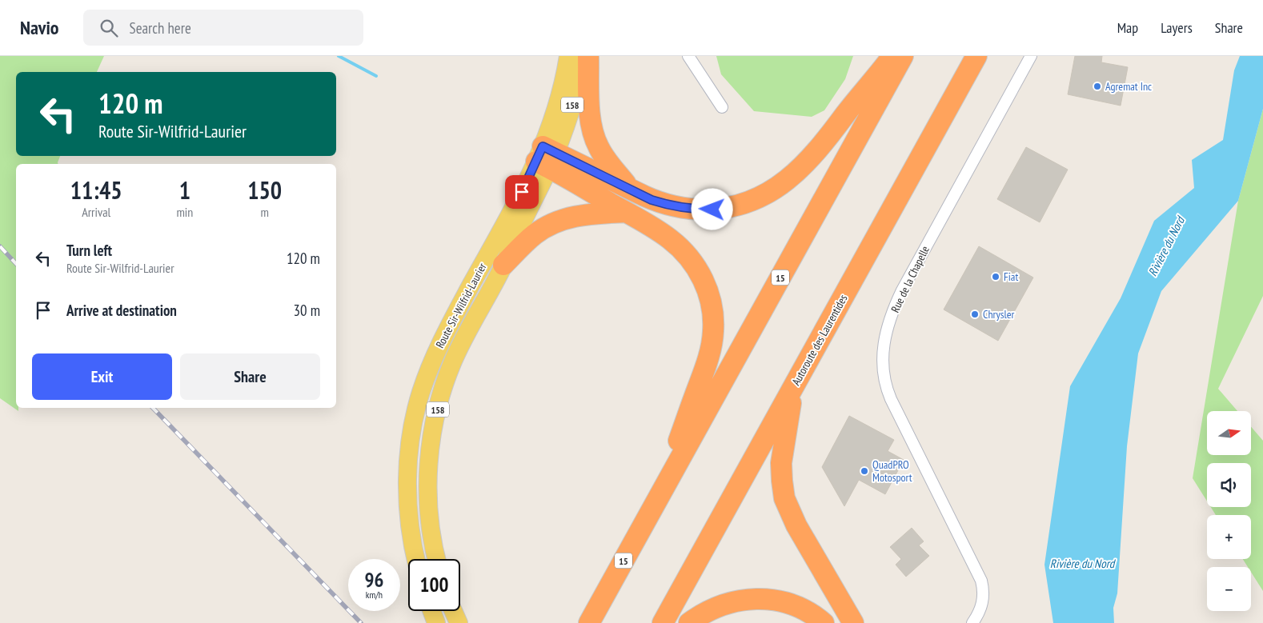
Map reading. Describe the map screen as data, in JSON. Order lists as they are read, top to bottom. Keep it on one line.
{"streets":{"highway":["15","Autoroute des Laurentides"],"main road":["158","Route Sir-Wilfrid-Laurier"],"street":["Rue de la Chapelle"]},"water":["Rivière du Nord"],"places":["Agremat Inc","Fiat","Chrysler","QuadPRO Motosport"],"north":"right","page":{"header":"Navio","search":"Search here","nav":["Map","Layers","Share"],"turn":["120 m","Route Sir-Wilfrid-Laurier"],"eta":["11:45","Arrival","1","min","150","m"],"list":[{"name":"Turn left","note":"Route Sir-Wilfrid-Laurier","value":"120 m"},{"name":"Arrive at destination","value":"30 m"}],"buttons":["Exit","Share"],"map_buttons":["+","−"],"speed":"96 km/h","limit":"100"}}
